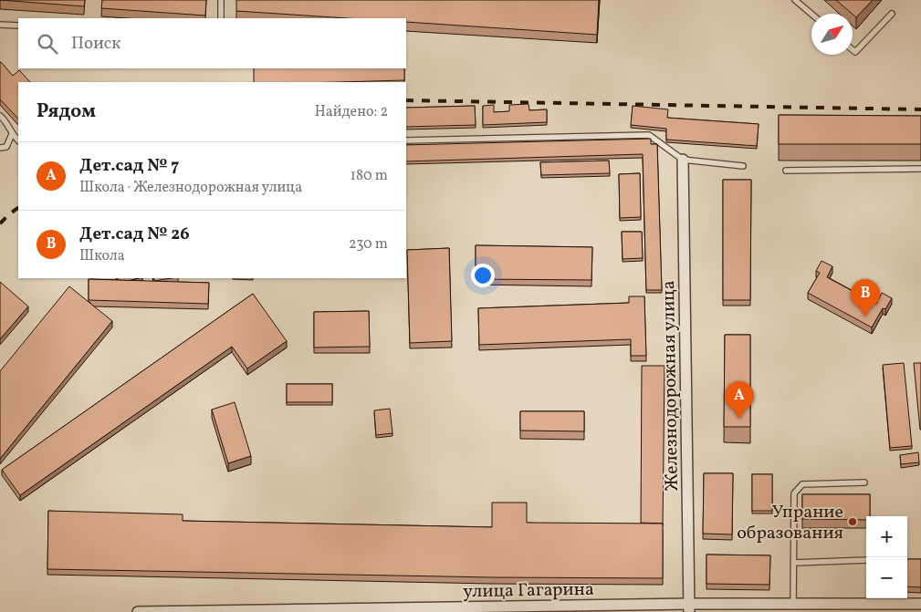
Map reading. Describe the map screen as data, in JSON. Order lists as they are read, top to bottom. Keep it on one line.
{"streets":{"street":["Железнодорожная улица","улица Гагарина"]},"crossings":[["Железнодорожная улица","улица Гагарина"]],"places":["Упрание образования"],"north":"top right","page":{"search":"Поиск","heading":["Рядом","Найдено: 2"],"list":[{"mark":"A","name":"Дет.сад № 7","note":"Школа · Железнодорожная улица","value":"180 m"},{"mark":"B","name":"Дет.сад № 26","note":"Школа","value":"230 m"}],"pins":["B","A"],"map_buttons":["+","−"]}}
